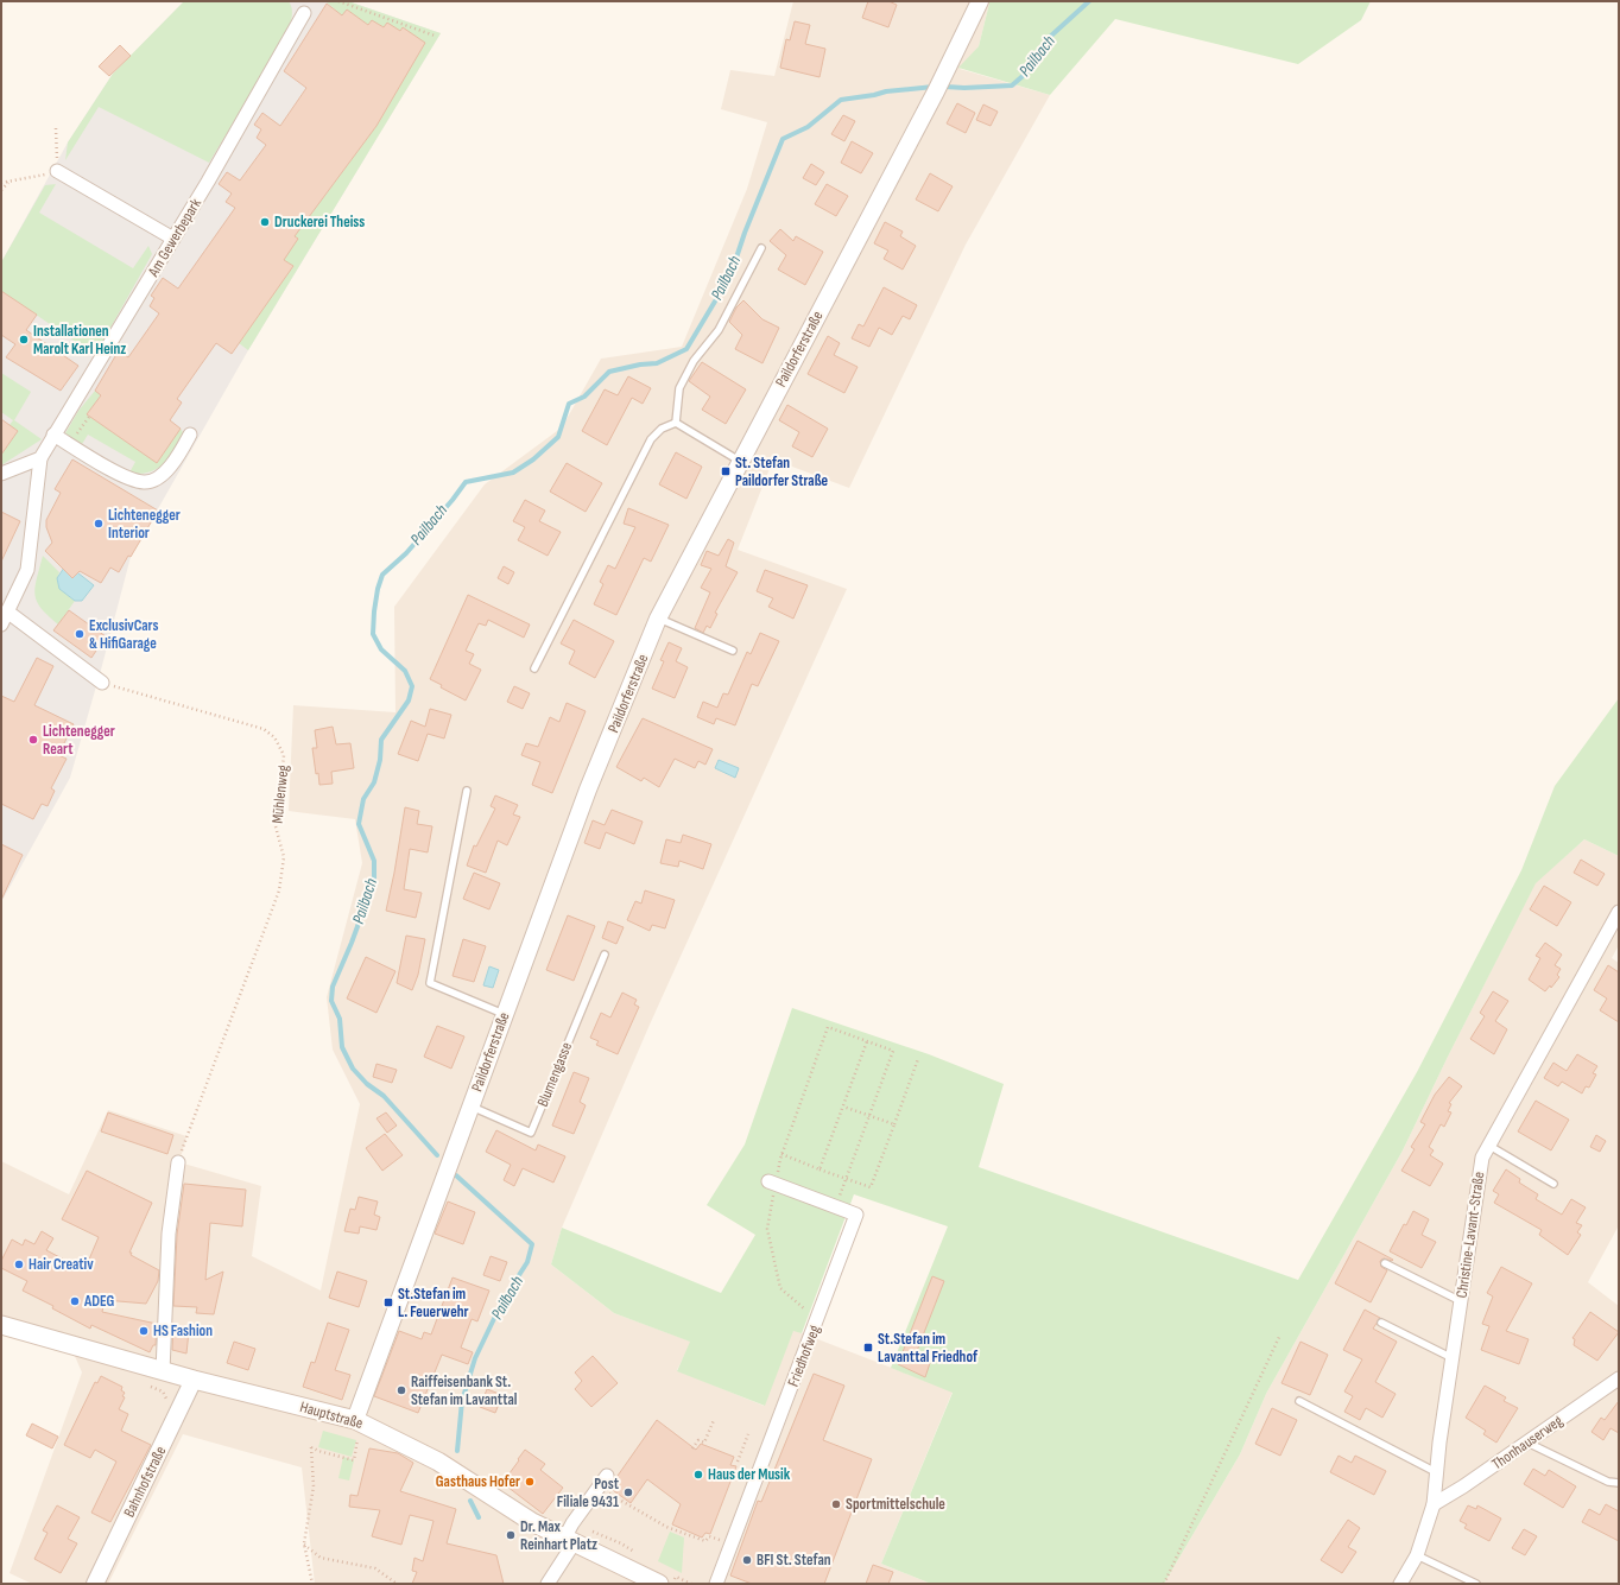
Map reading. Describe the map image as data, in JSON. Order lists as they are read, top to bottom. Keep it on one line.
{"streets":{"main road":["Hauptstraße"],"street":["Am Gewerbepark","Paildorferstraße","Christine-Lavant-Straße","Friedhofweg","Thonhauserweg","Bahnhofstraße"],"lane":["Blumengasse"],"path":["Mühlenweg"]},"crossings":[["Paildorferstraße","Blumengasse"],["Paildorferstraße","Hauptstraße"],["Christine-Lavant-Straße","Thonhauserweg"],["Hauptstraße","Bahnhofstraße"]],"water":["Pailbach"],"places":{"other":["Druckerei Theiss","Installationen Marolt Karl Heinz","Lichtenegger Interior","ExclusivCars & HifiGarage","Lichtenegger Reart","Hair Creativ","ADEG","HS Fashion","Raiffeisenbank St. Stefan im Lavanttal","Haus der Musik","Gasthaus Hofer","Post Filiale 9431","Sportmittelschule","Dr. Max Reinhart Platz","BFI St. Stefan"],"transit":["St. Stefan Paildorfer Straße","St.Stefan im L. Feuerwehr","St.Stefan im Lavanttal Friedhof"]}}
